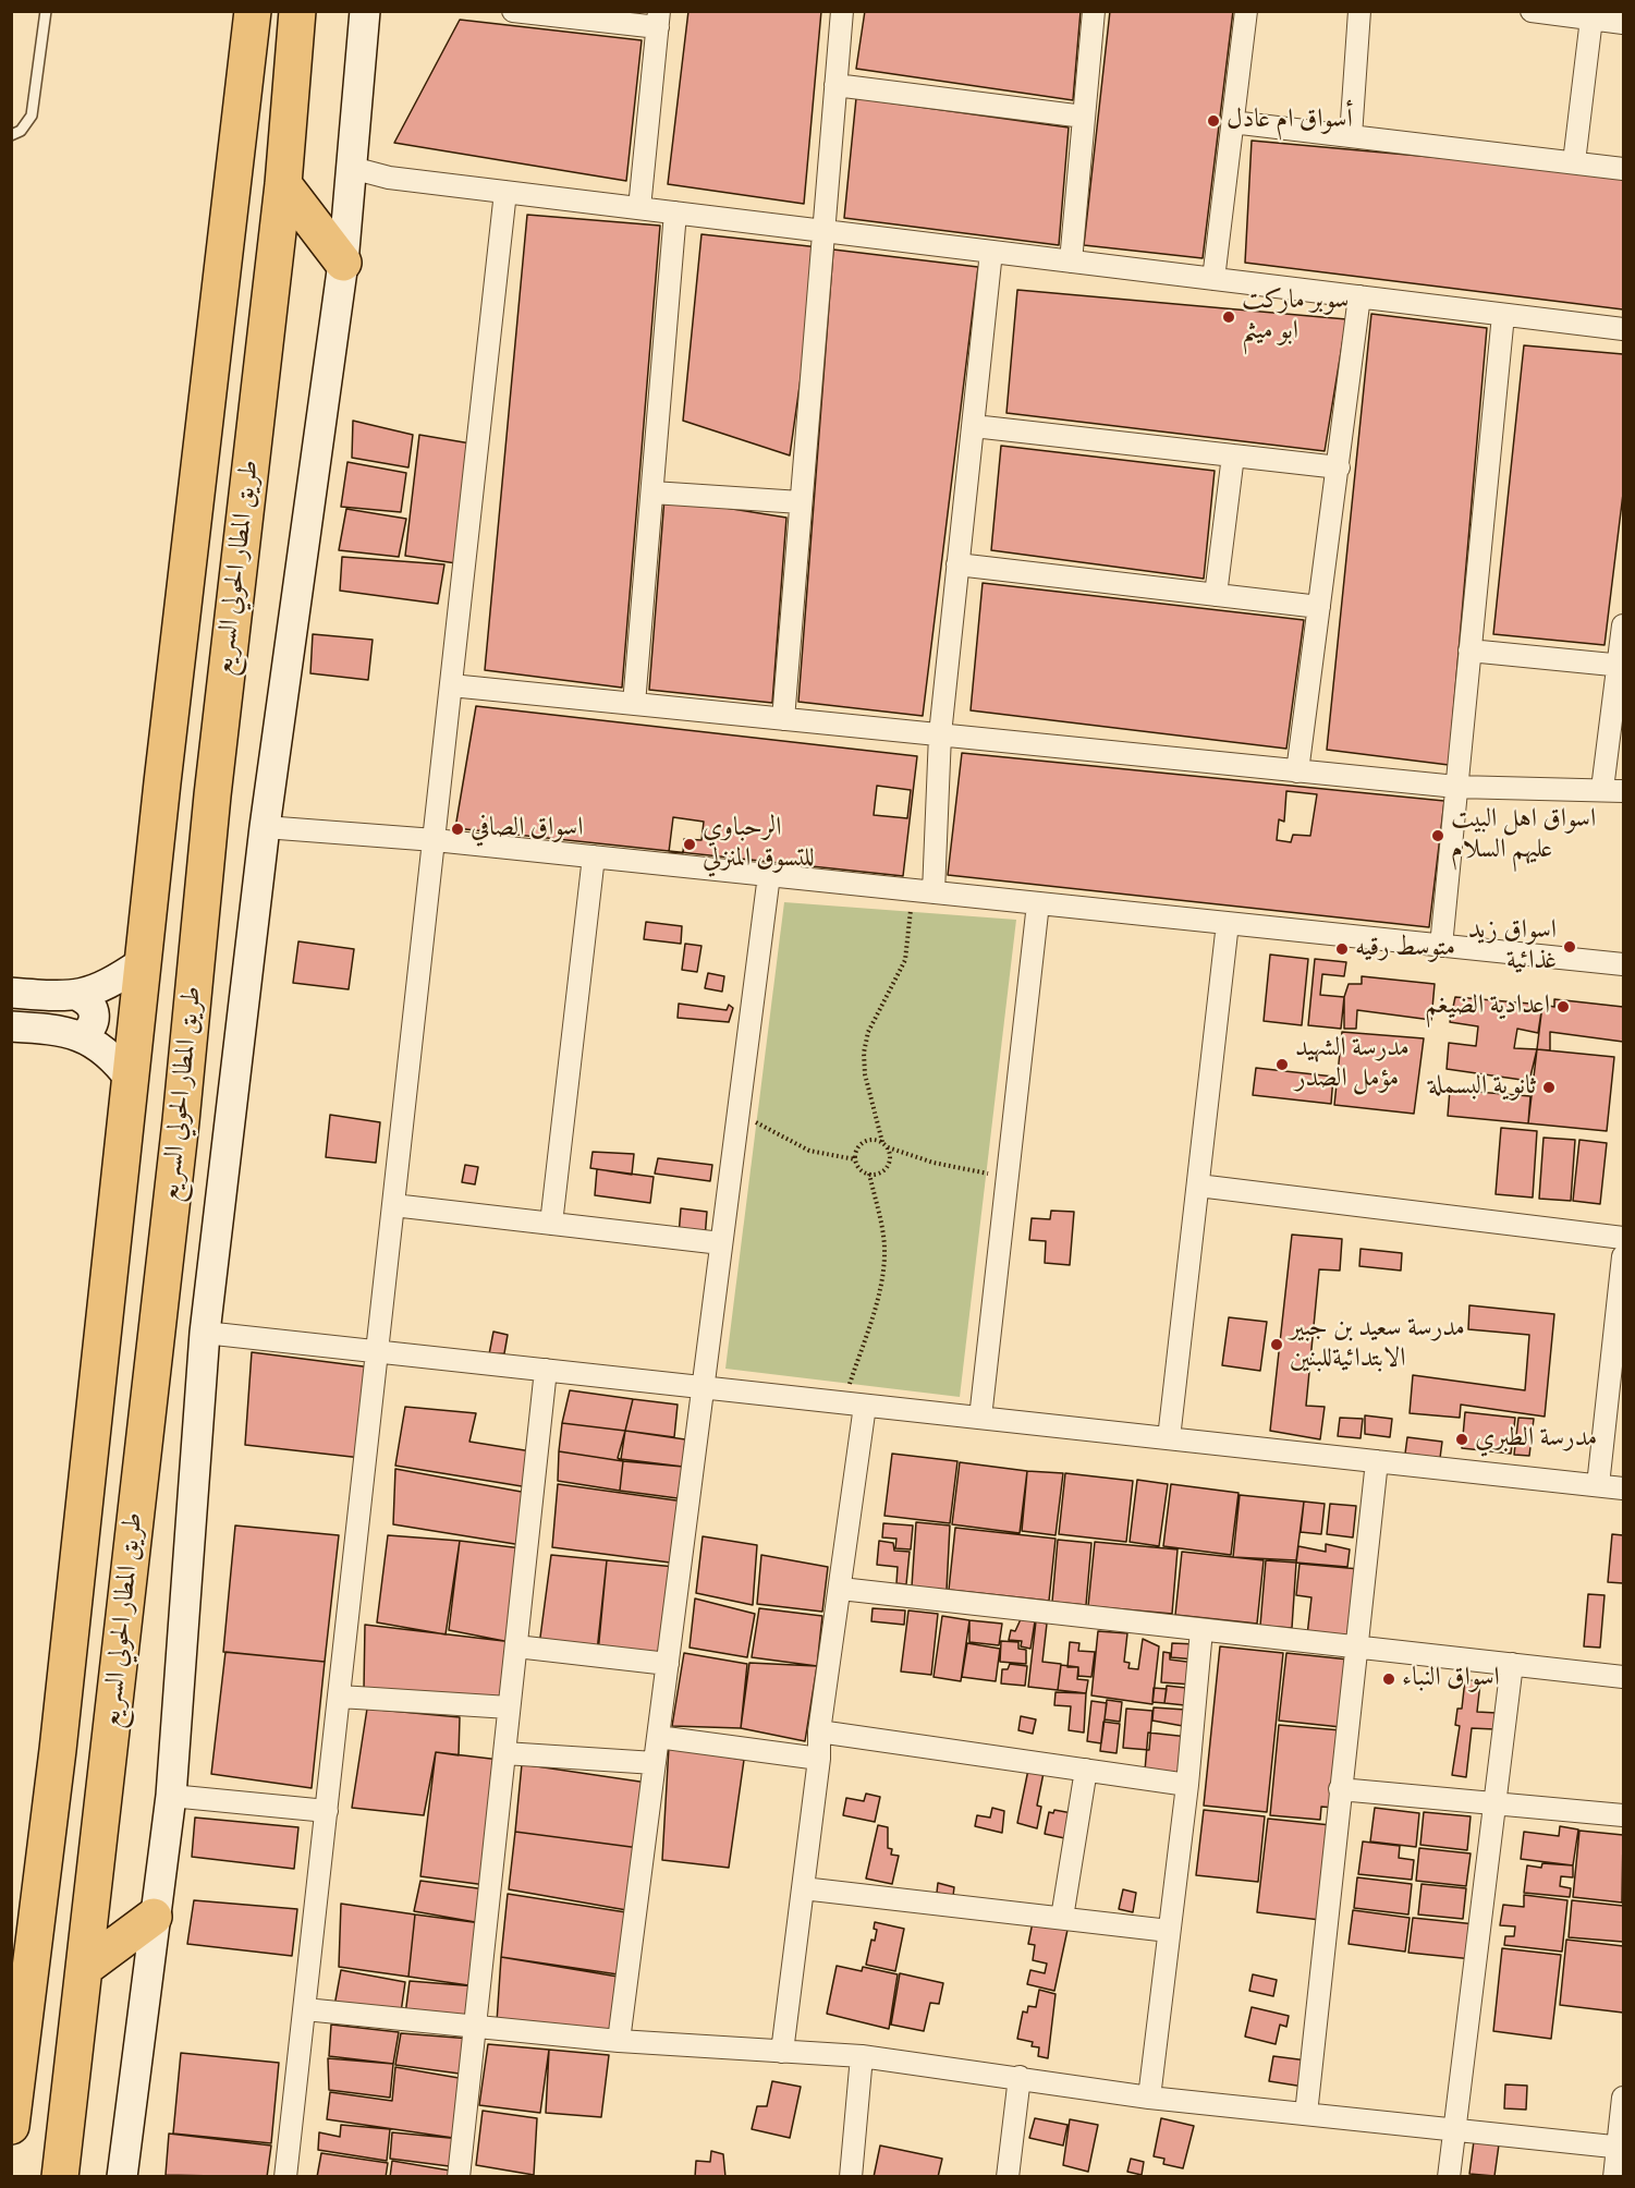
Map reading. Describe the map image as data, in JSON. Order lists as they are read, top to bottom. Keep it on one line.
{"streets":{"highway":["طريق المطار الحولي السريع"]},"places":["أسواق ام عادل","سوبر ماركت ابو ميثم","اسواق الصافي","اسواق اهل البيت عليهم السلام","الرحباوي للتسوق المنزلي","اسواق زيد غذائية","متوسط رقيه","اعدادية الضيغم","مدرسة الشهيد مؤمل الصدر","ثانوية البسملة","مدرسة سعيد بن جبير الابتدائيةللبنين","مدرسة الطبري","اسواق النباء"]}
